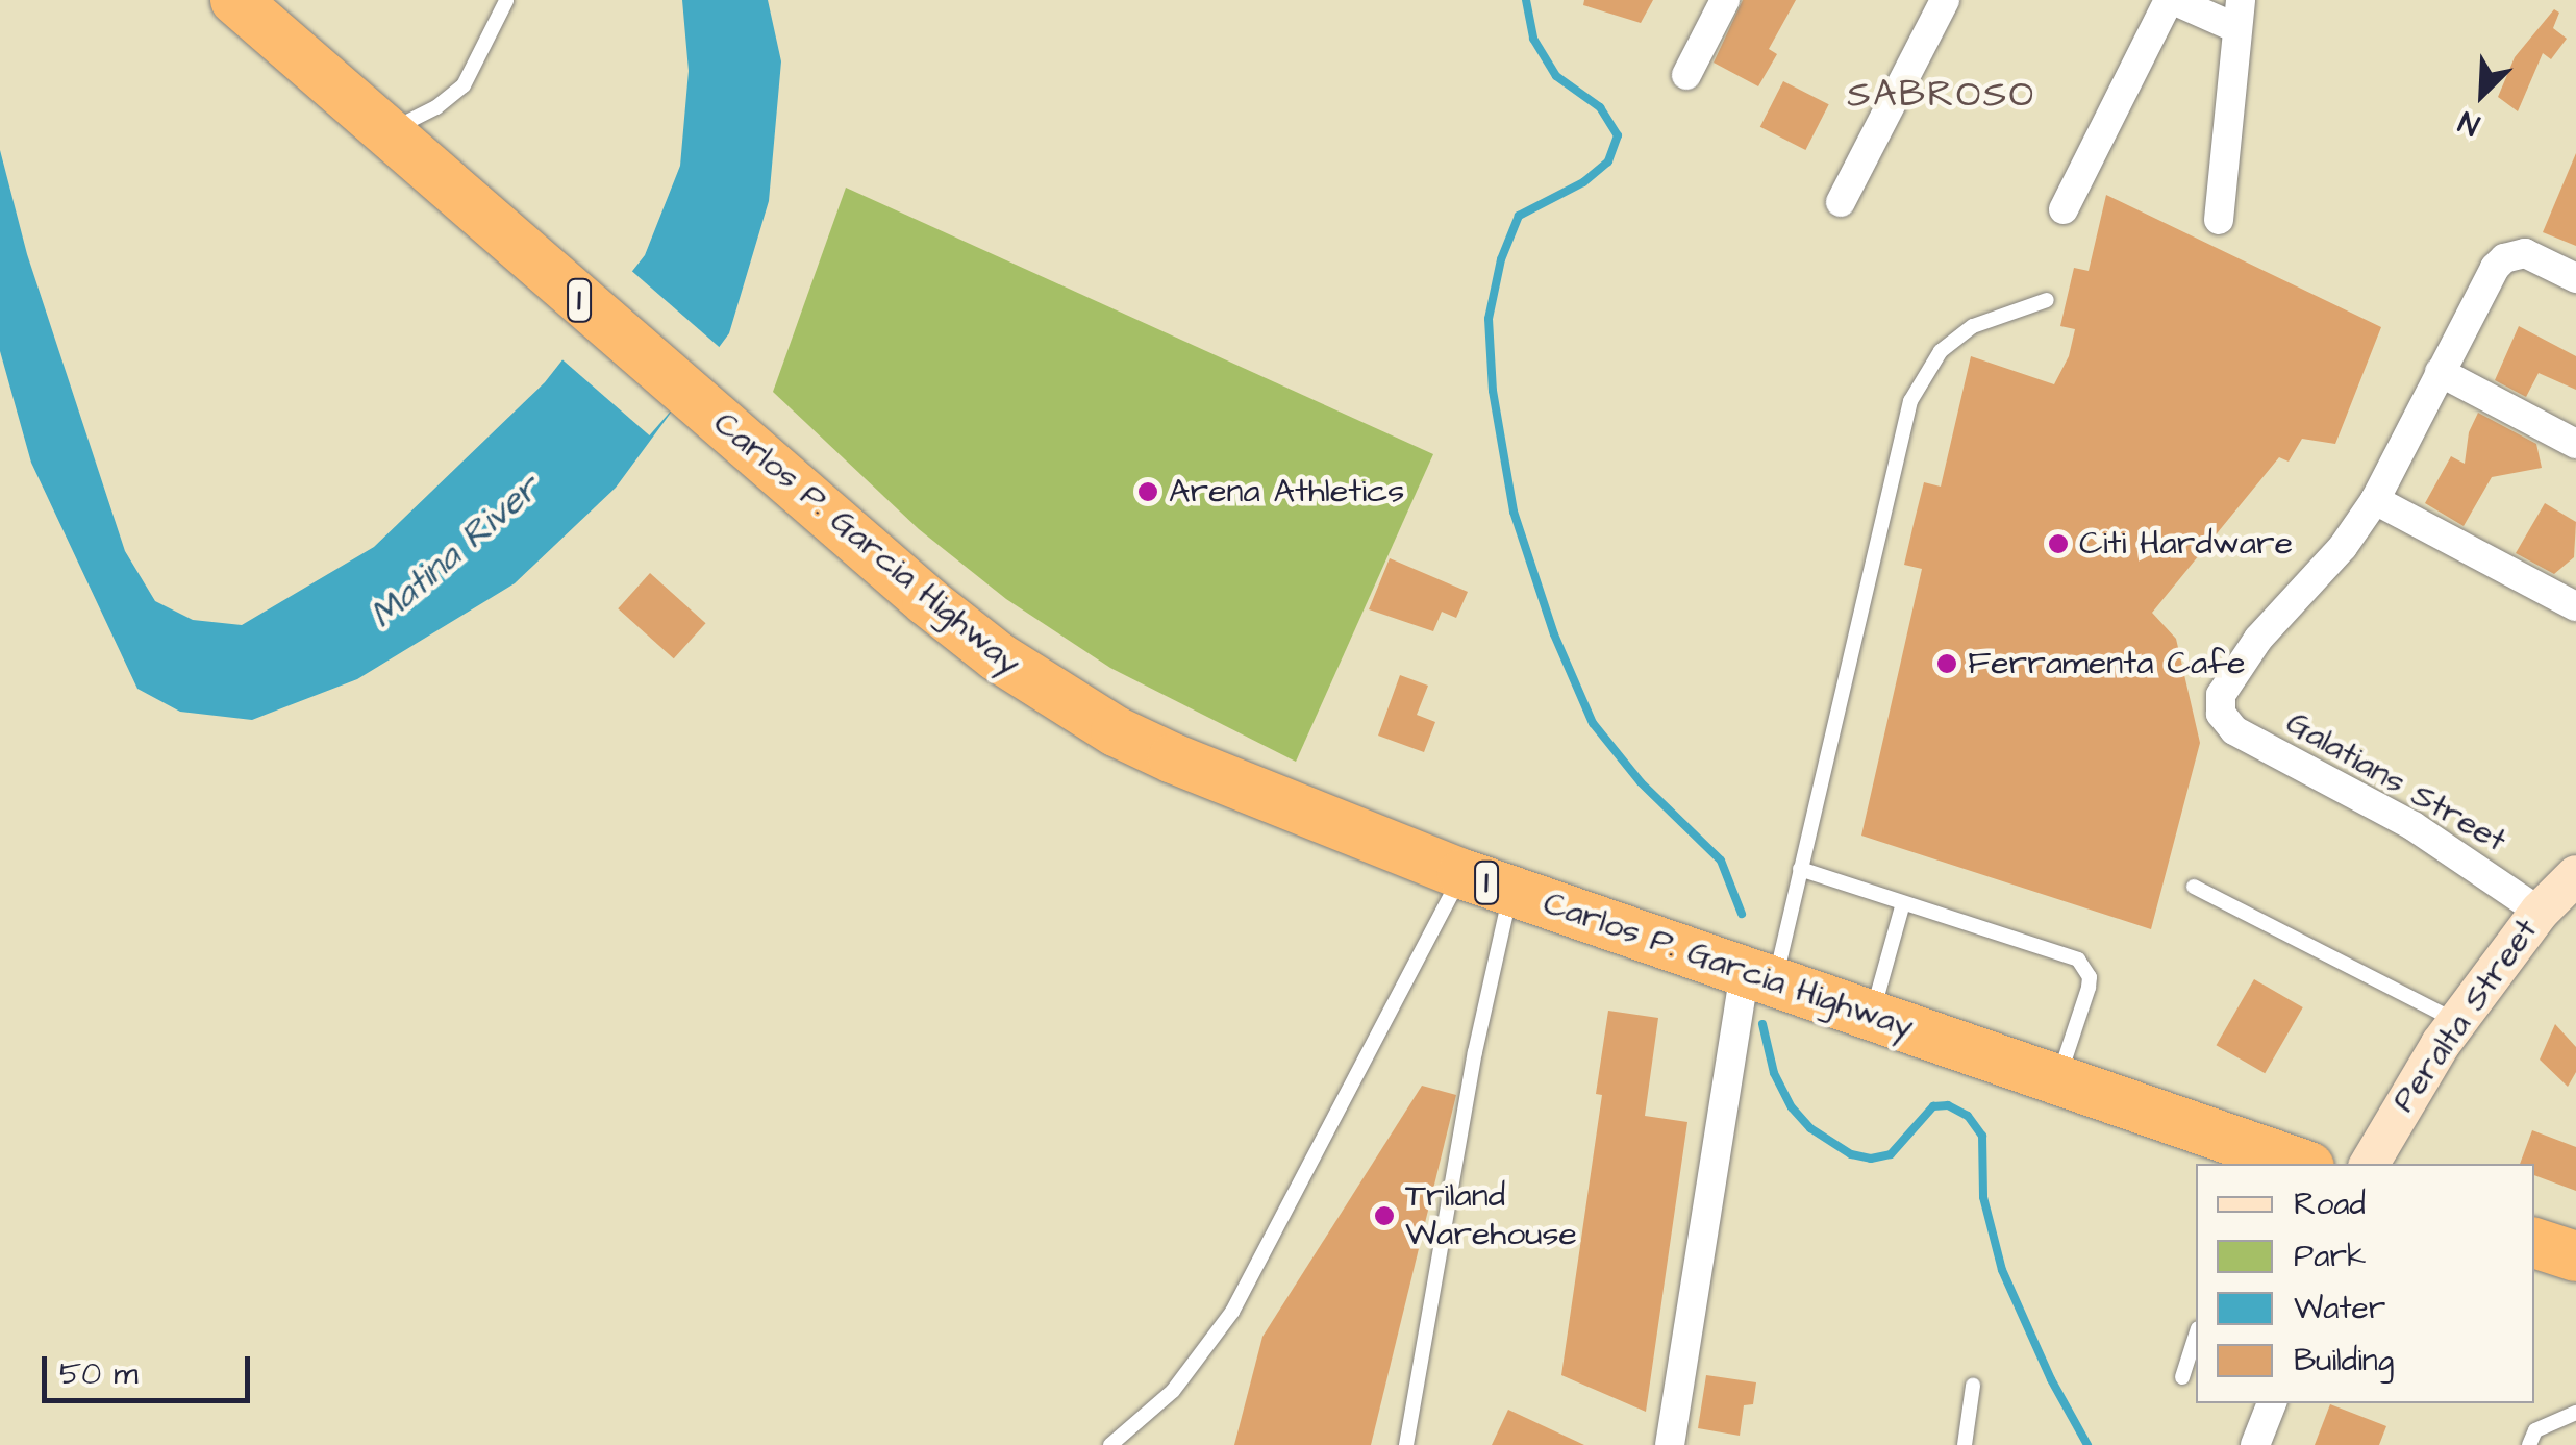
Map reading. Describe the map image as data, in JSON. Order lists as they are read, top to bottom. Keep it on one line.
{"streets":{"highway":["1","Carlos P. Garcia Highway"],"street":["Galatians Street","Peralta Street"]},"crossings":[["Galatians Street","Peralta Street"]],"districts":["SABROSO"],"water":["Matina River"],"places":["Arena Athletics","Citi Hardware","Ferramenta Cafe","Triland Warehouse"],"legend":["Road","Park","Water","Building"],"scale_bar":"50 m","north":"bottom left"}
